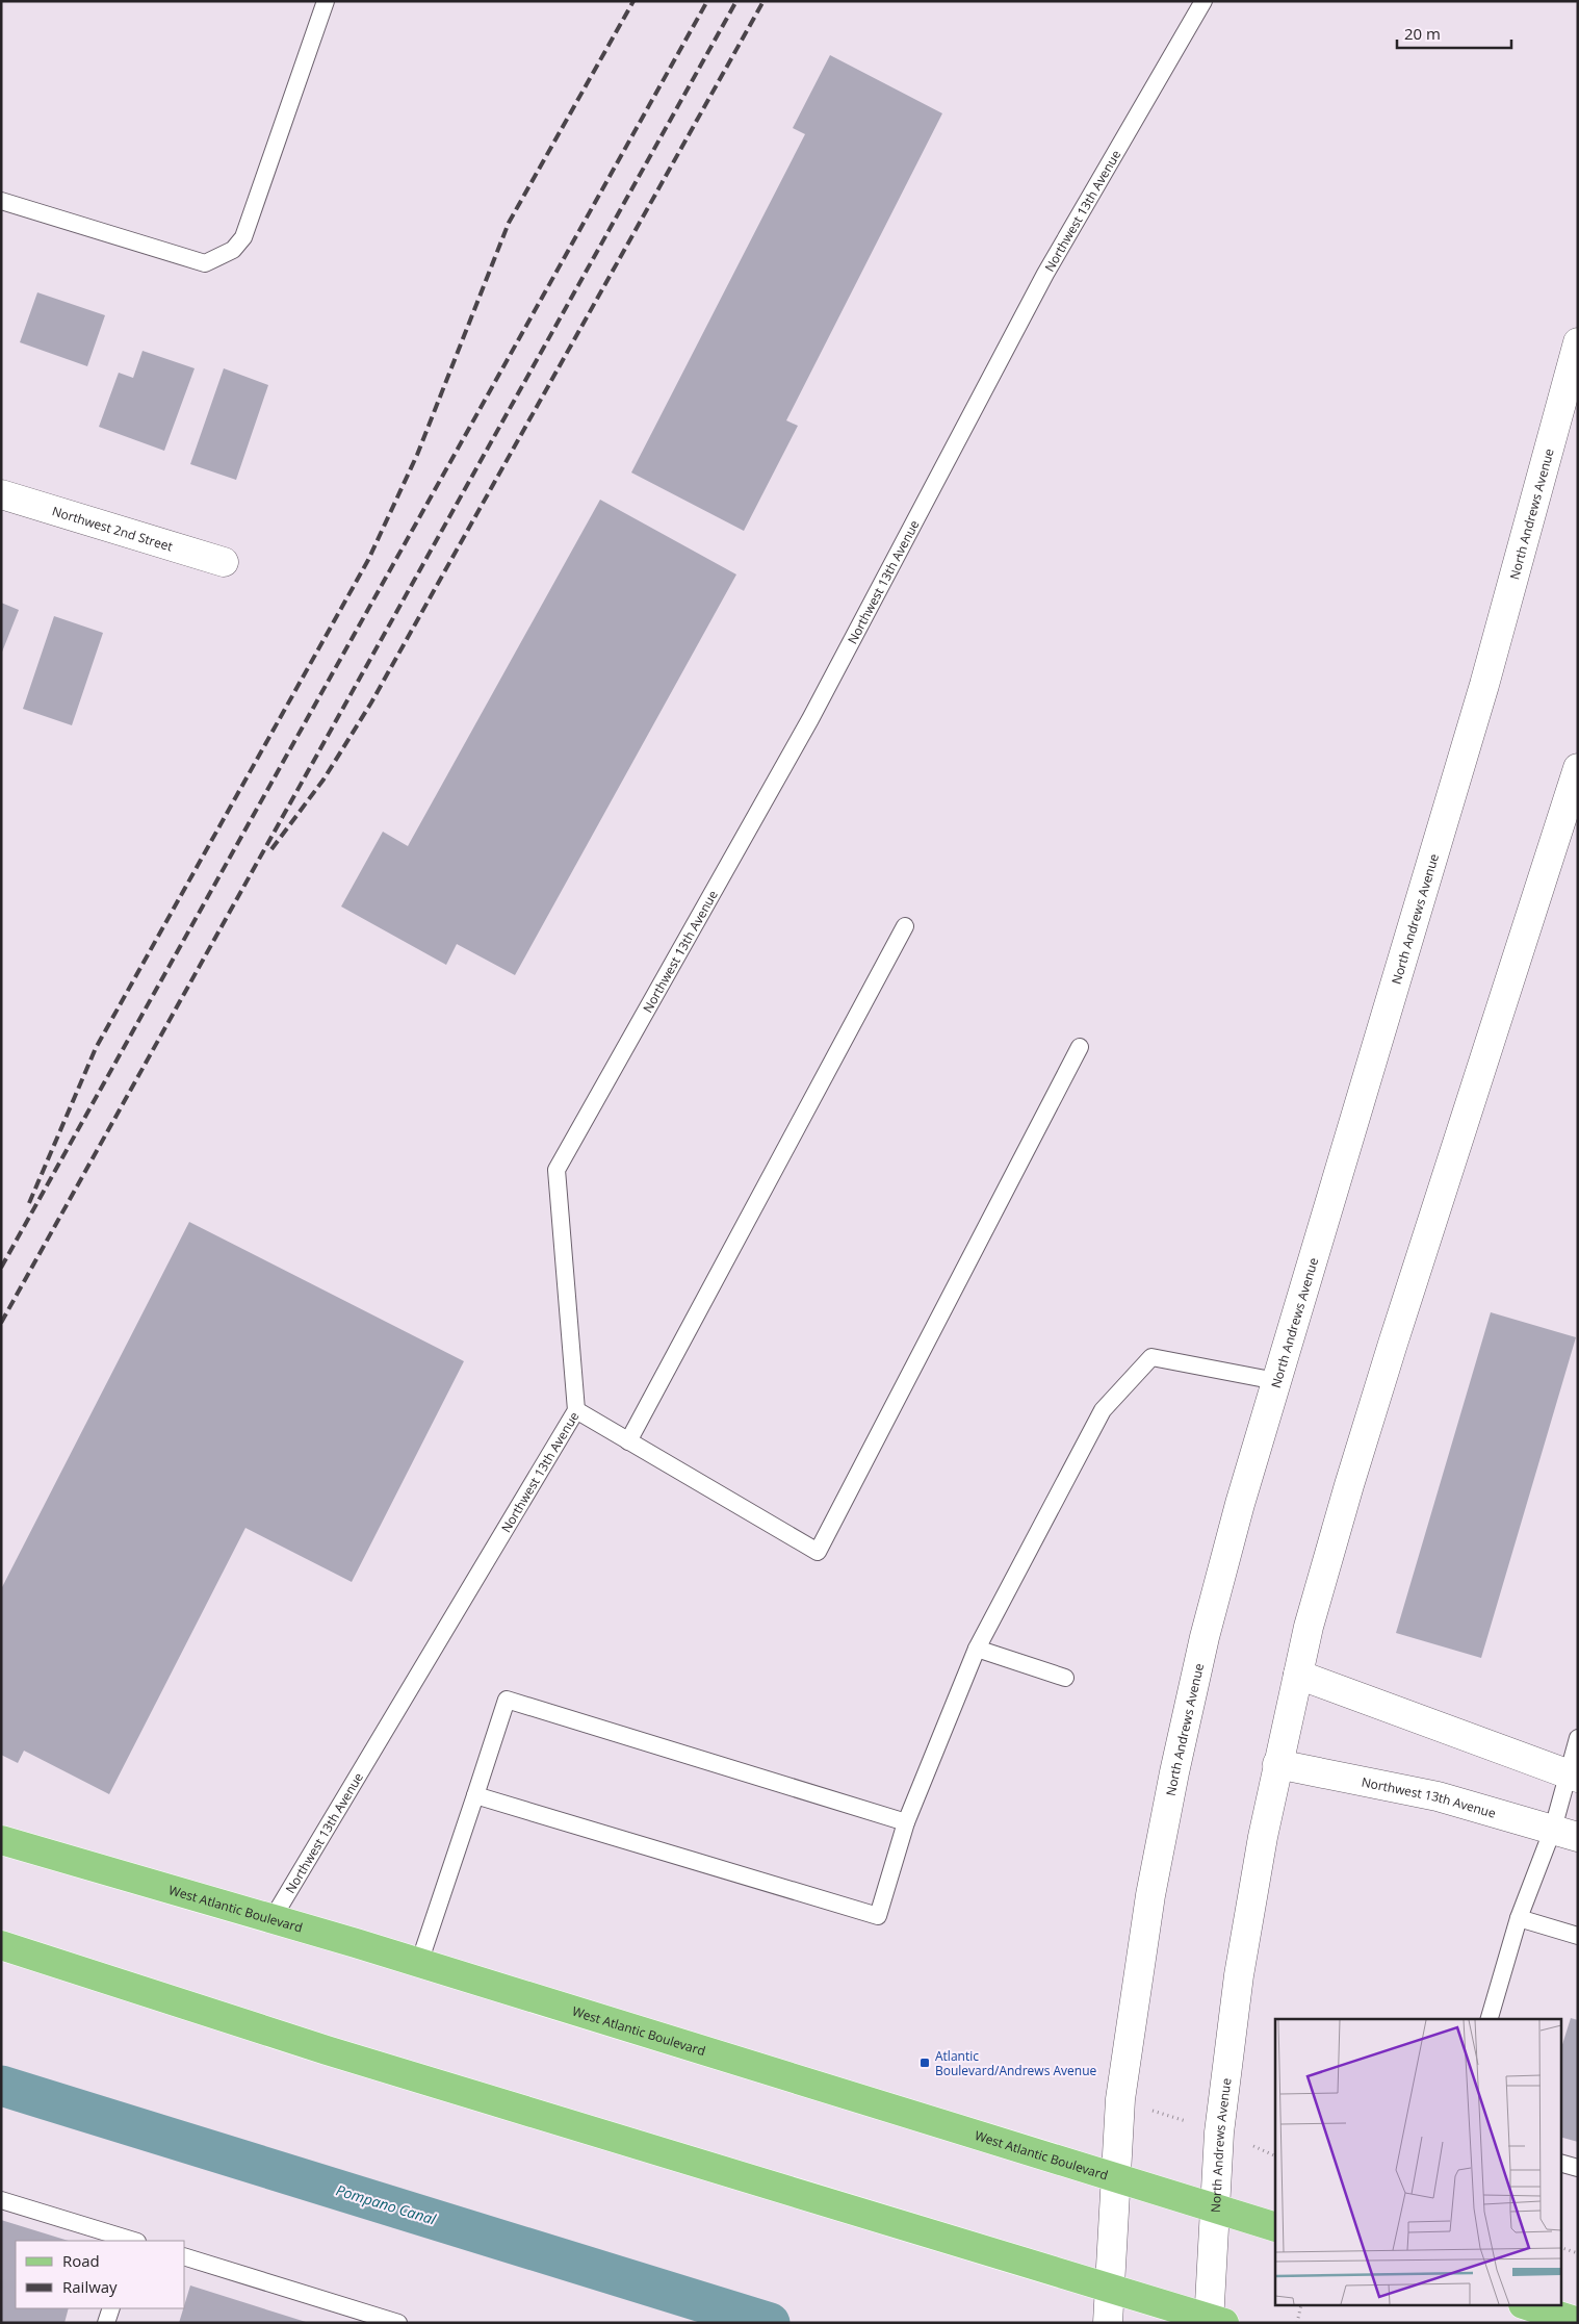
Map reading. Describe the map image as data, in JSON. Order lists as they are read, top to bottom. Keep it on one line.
{"streets":{"main road":["Northwest 13th Avenue","North Andrews Avenue","Northwest 2nd Street","West Atlantic Boulevard"]},"crossings":[["Northwest 13th Avenue","North Andrews Avenue"],["Northwest 13th Avenue","West Atlantic Boulevard"],["North Andrews Avenue","West Atlantic Boulevard"]],"water":["Pompano Canal"],"places":{"transit":["Atlantic Boulevard/Andrews Avenue"]},"legend":["Road","Railway"],"scale_bar":"20 m"}
